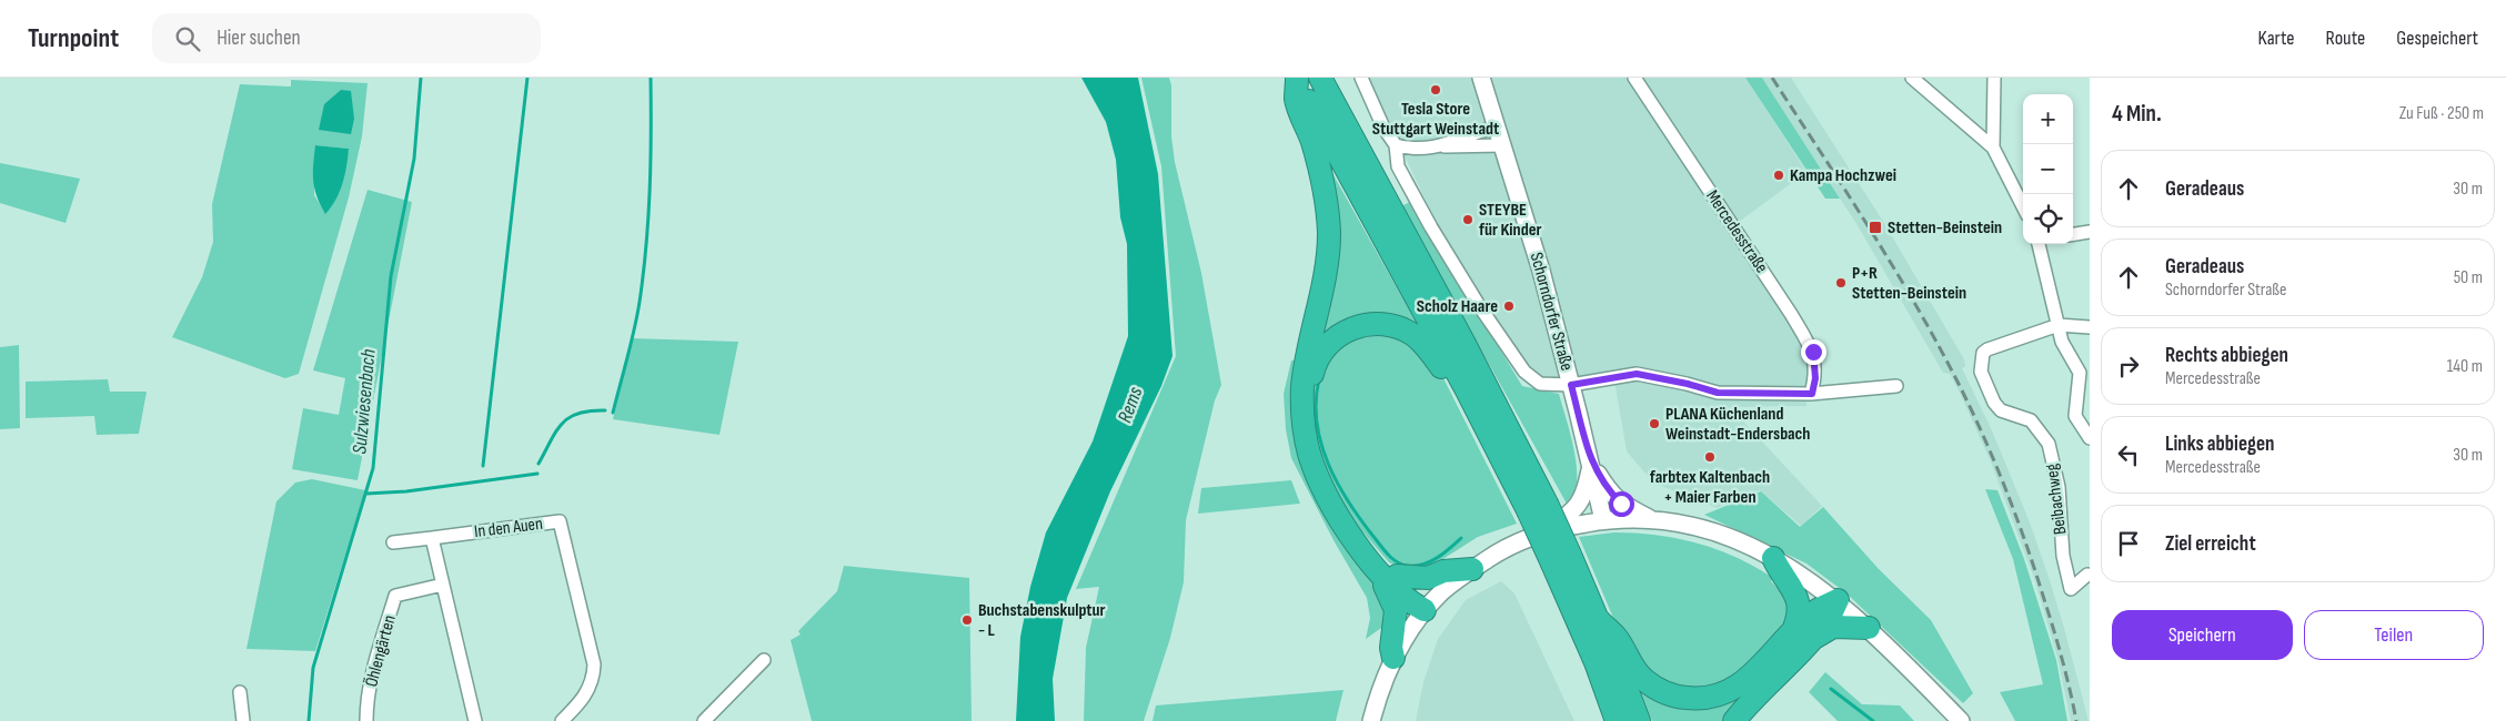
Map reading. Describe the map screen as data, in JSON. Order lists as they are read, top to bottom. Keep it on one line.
{"streets":{"main road":["Schorndorfer Straße"],"street":["Mercedesstraße","Beibachweg","In den Auen","Öhlengärten"]},"water":["Sulzwiesenbach","Rems"],"places":{"other":["Tesla Store Stuttgart Weinstadt","Kampa Hochzwei","STEYBE für Kinder","P+R Stetten-Beinstein","Scholz Haare","PLANA Küchenland Weinstadt-Endersbach","farbtex Kaltenbach + Maier Farben","Buchstabenskulptur - L"],"transit":["Stetten-Beinstein"]},"page":{"header":"Turnpoint","search":"Hier suchen","nav":["Karte","Route","Gespeichert"],"heading":["4 Min.","Zu Fuß · 250 m"],"map_buttons":["+","−"],"list":[["Geradeaus","30 m"],["Geradeaus","Schorndorfer Straße","50 m"],["Rechts abbiegen","Mercedesstraße","140 m"],["Links abbiegen","Mercedesstraße","30 m"],"Ziel erreicht"],"buttons":["Speichern","Teilen"]}}
